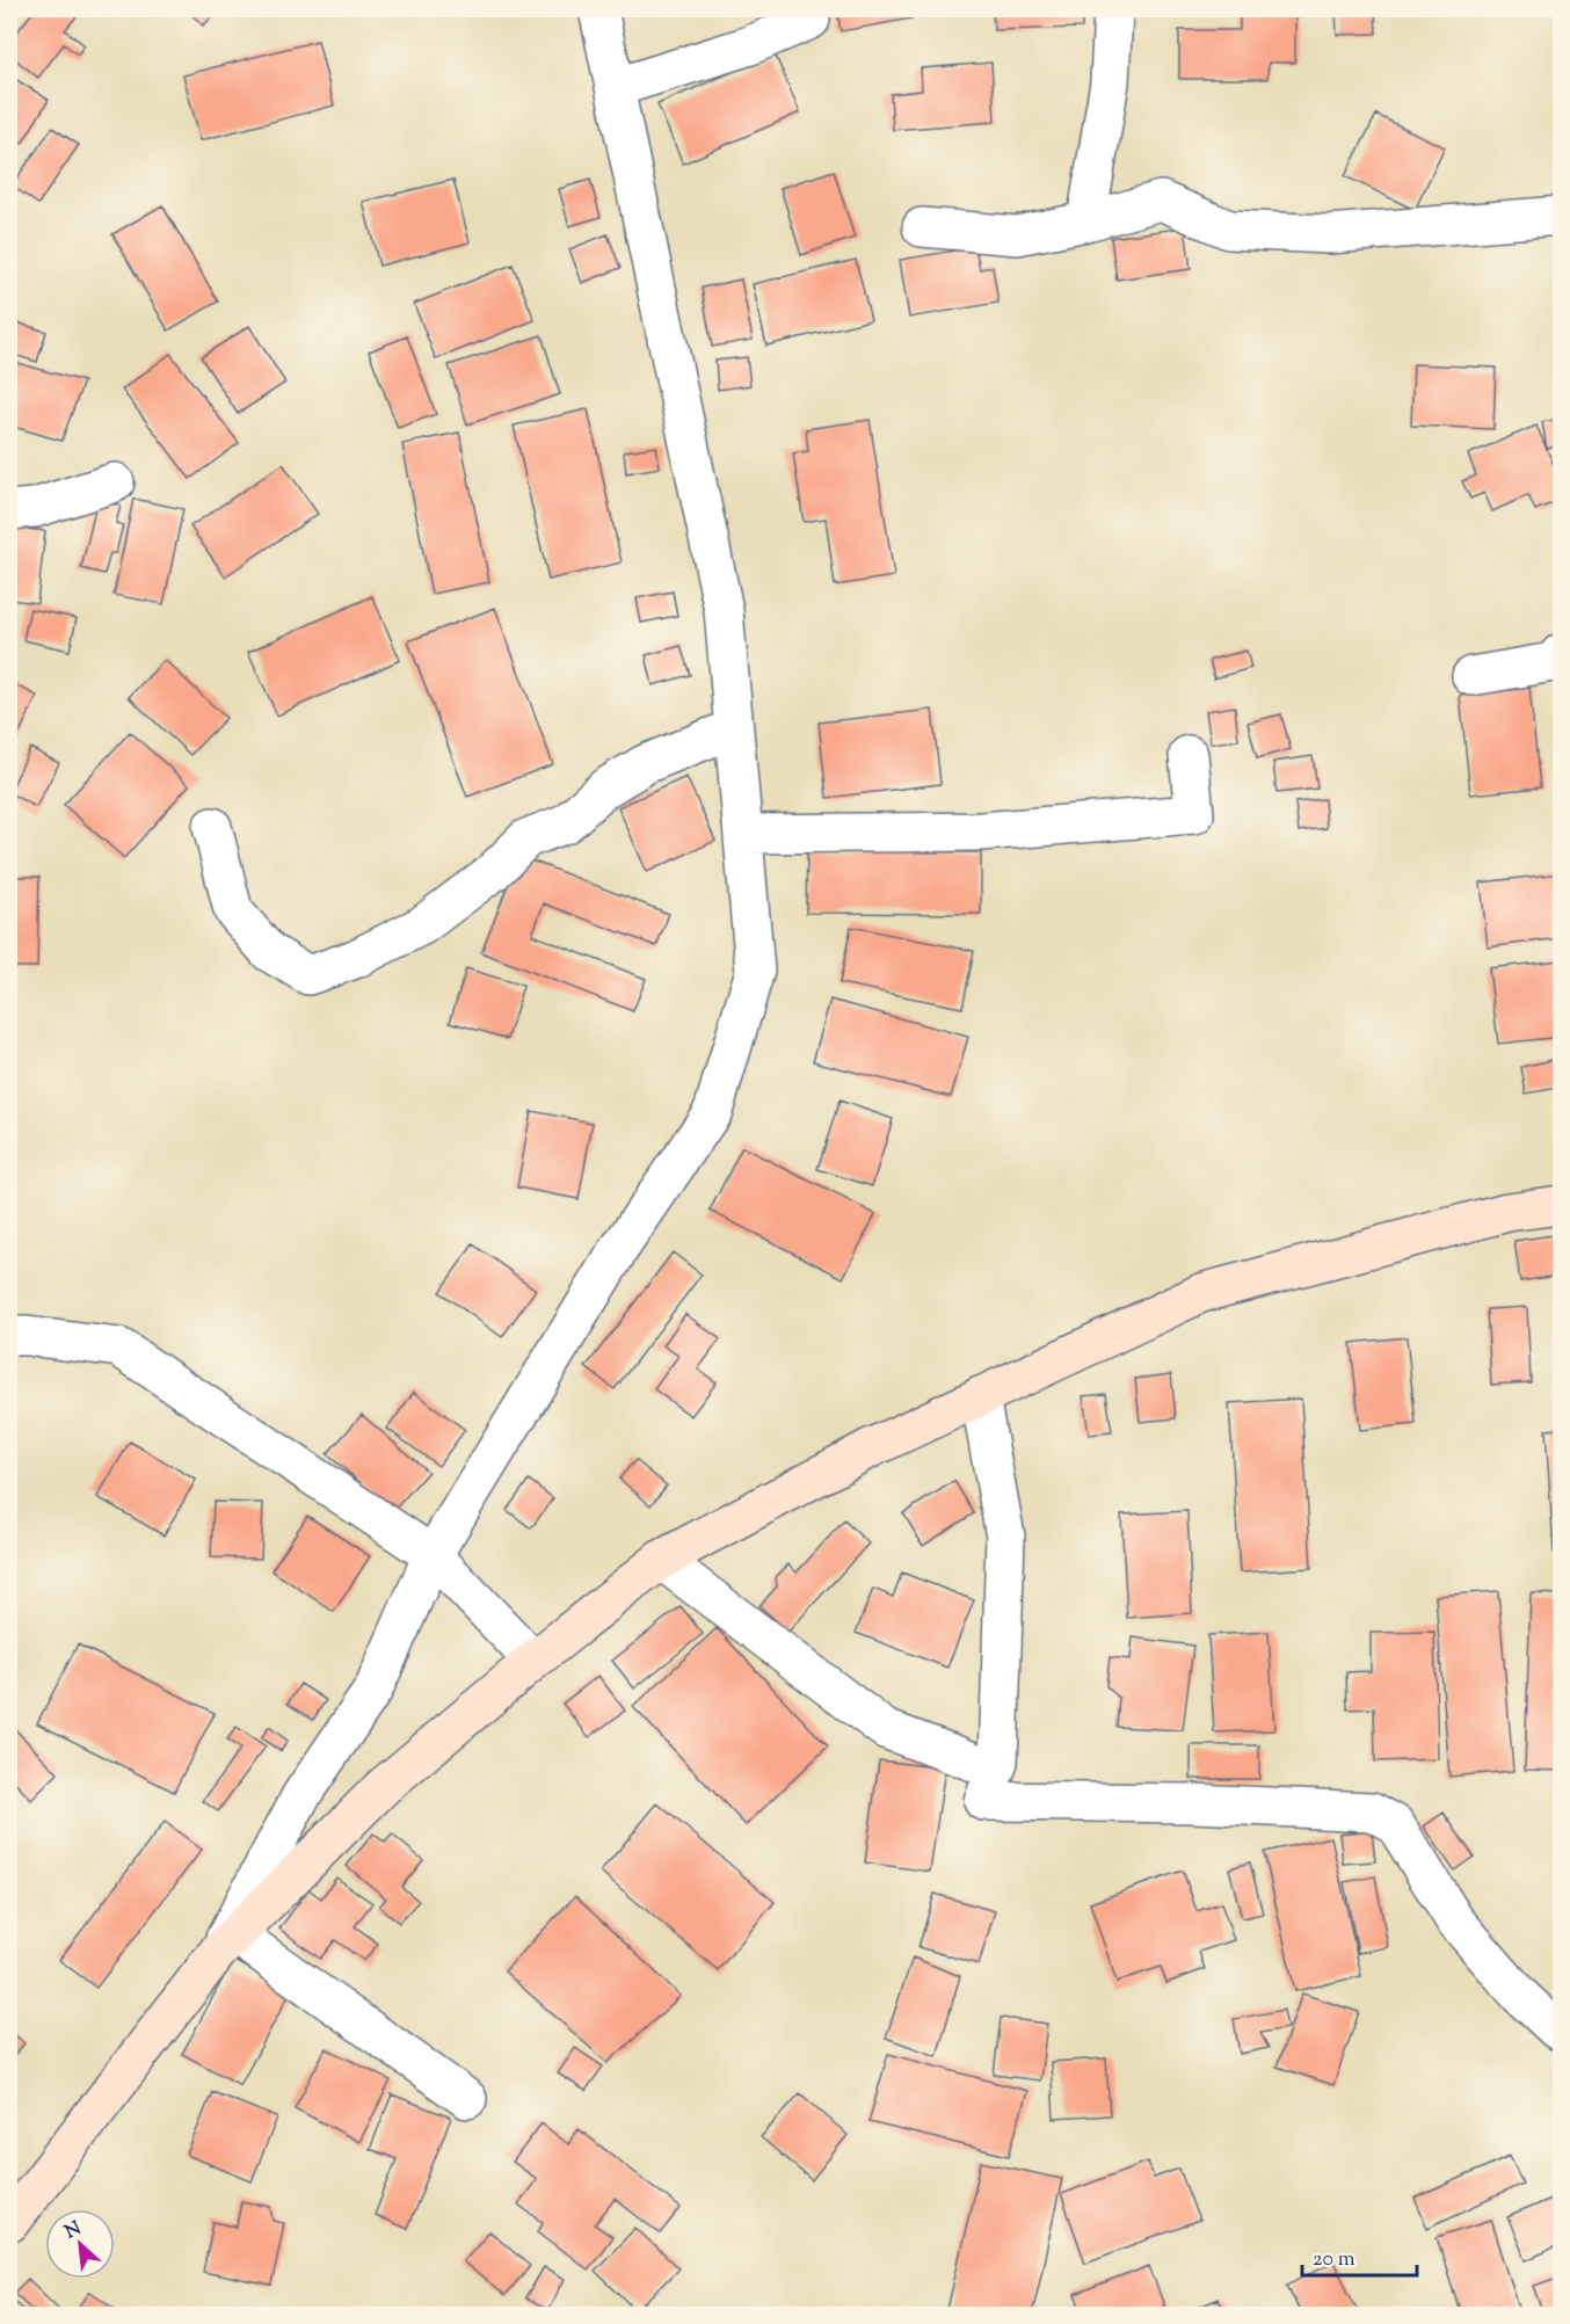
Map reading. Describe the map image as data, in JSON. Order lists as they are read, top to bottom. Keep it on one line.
{"scale_bar":"20 m","north":"top left"}
